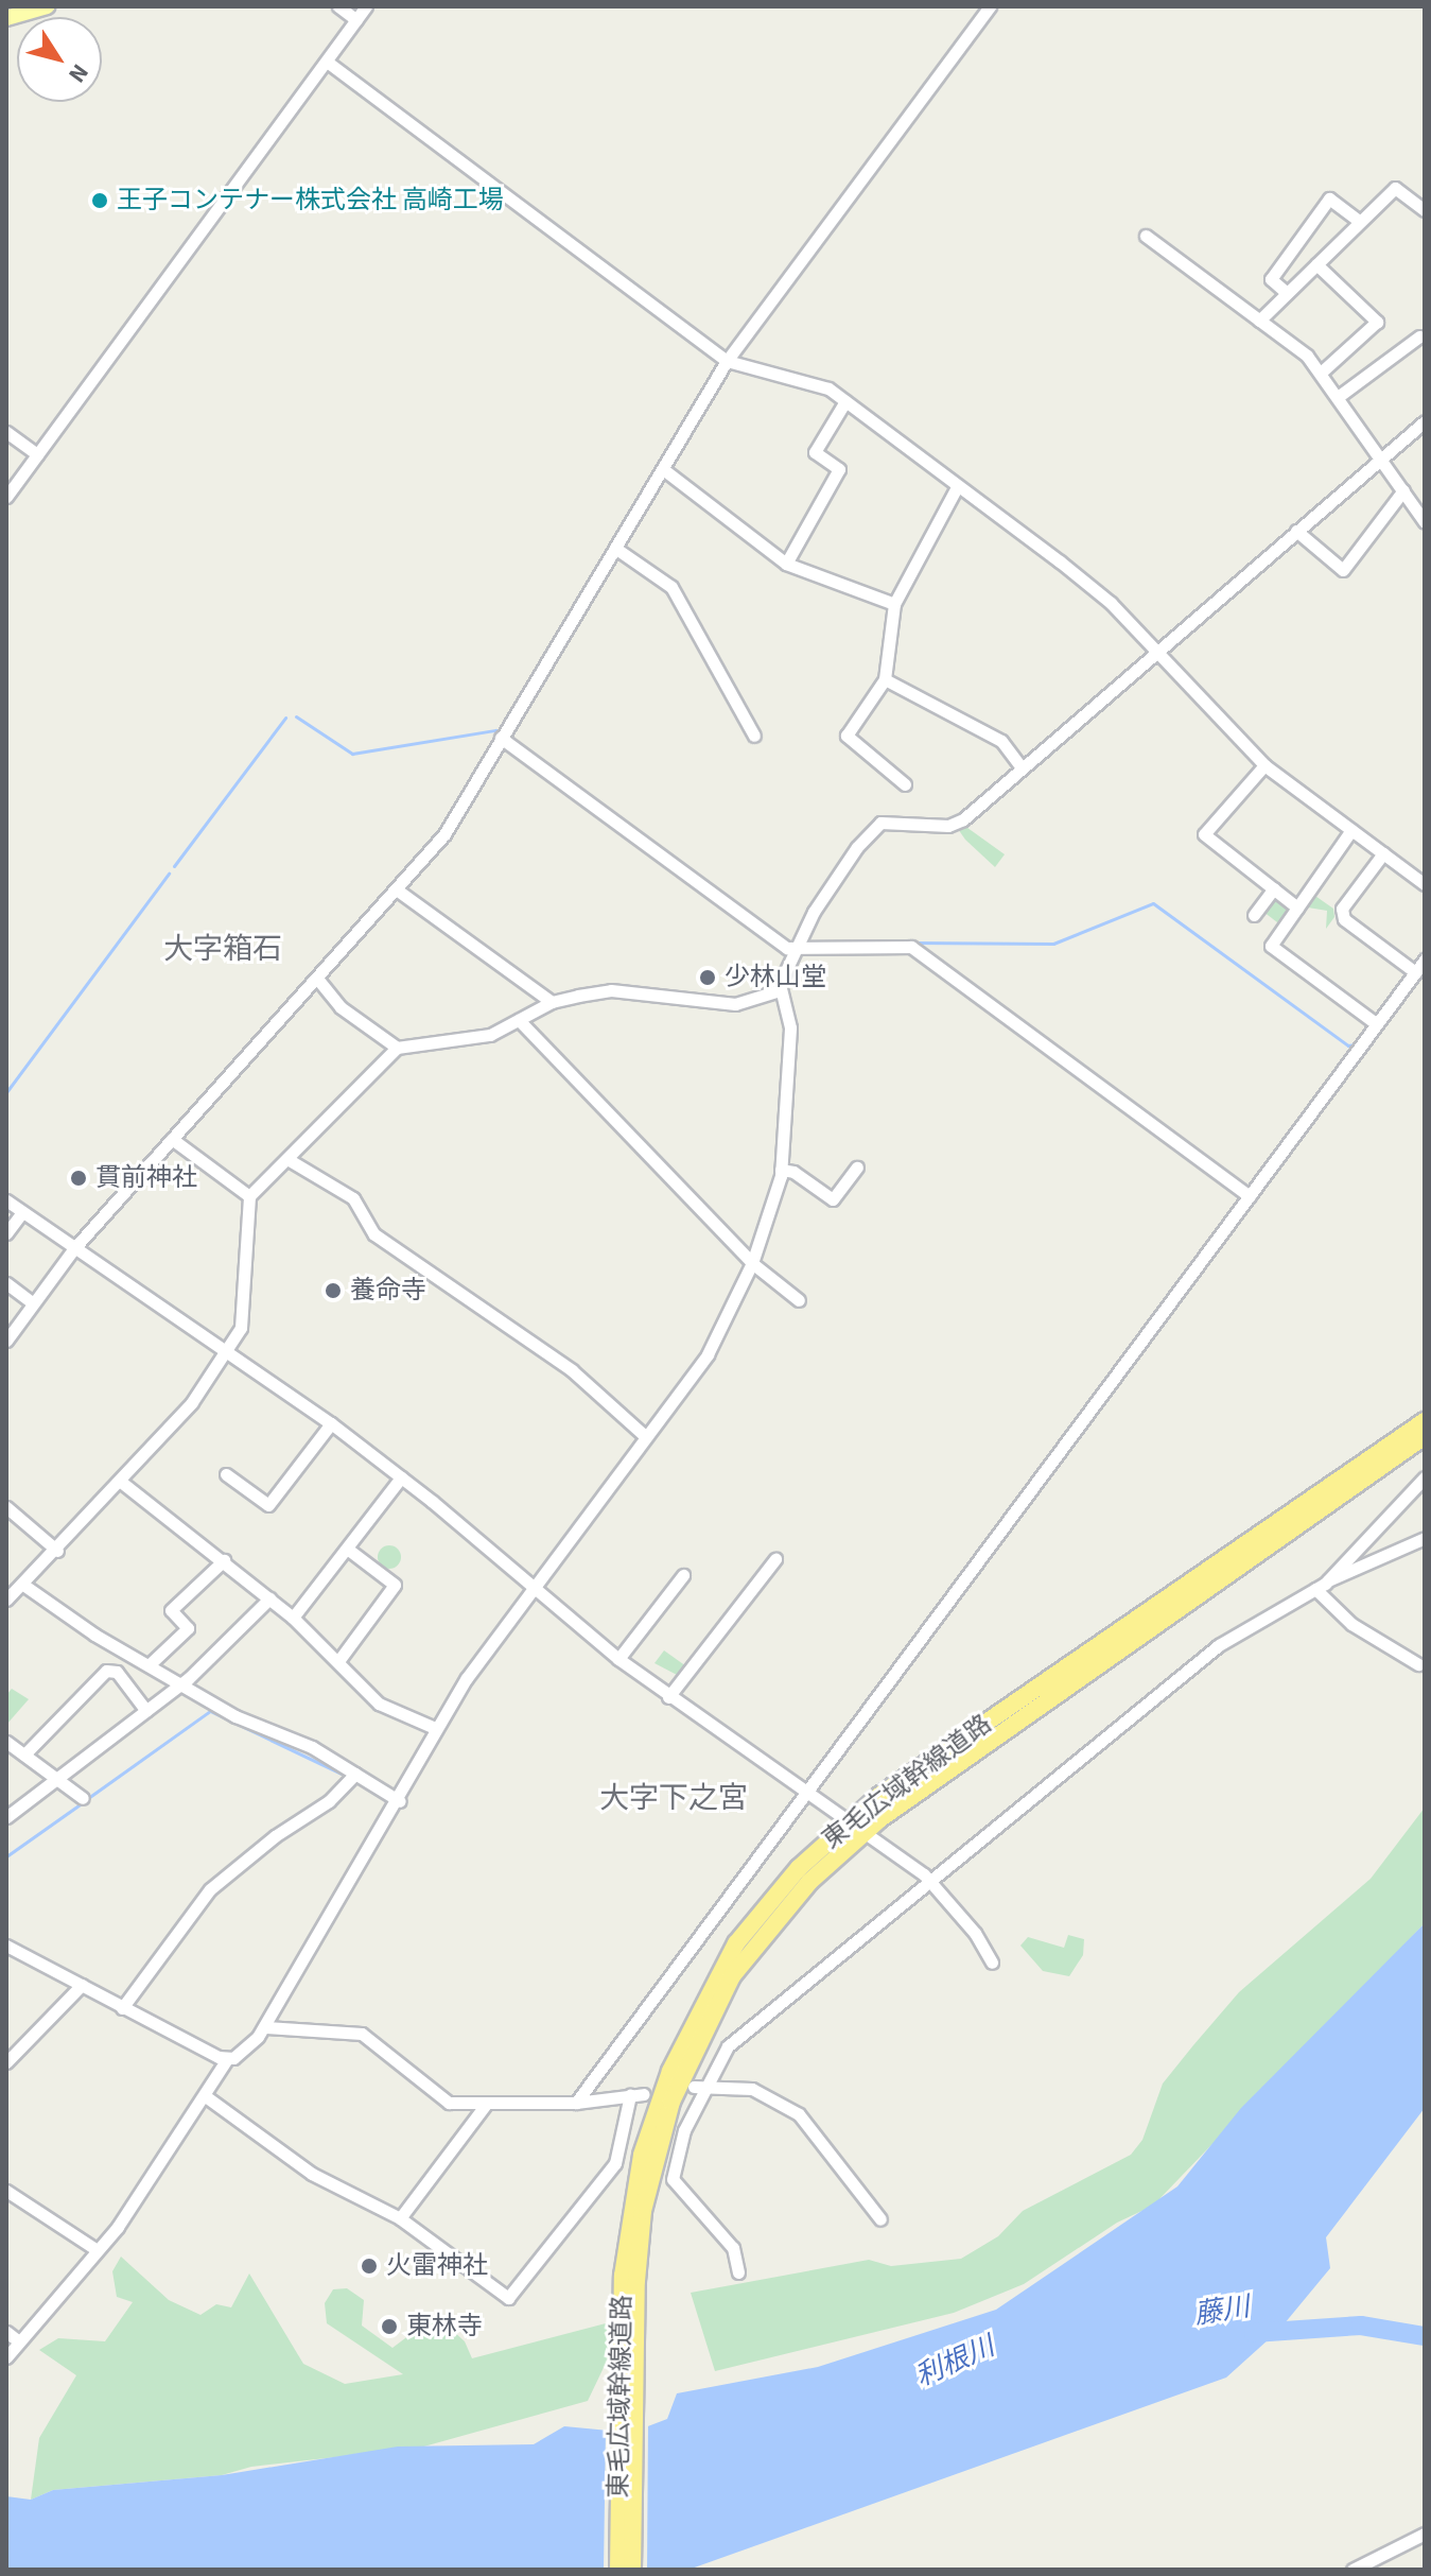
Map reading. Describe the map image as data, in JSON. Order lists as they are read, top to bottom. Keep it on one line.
{"streets":{"highway":["東毛広域幹線道路"]},"districts":["大字箱石","大字下之宮"],"water":["藤川","利根川"],"places":["王子コンテナー株式会社 高崎工場","少林山堂","貫前神社","養命寺","火雷神社","東林寺"],"north":"bottom right"}
